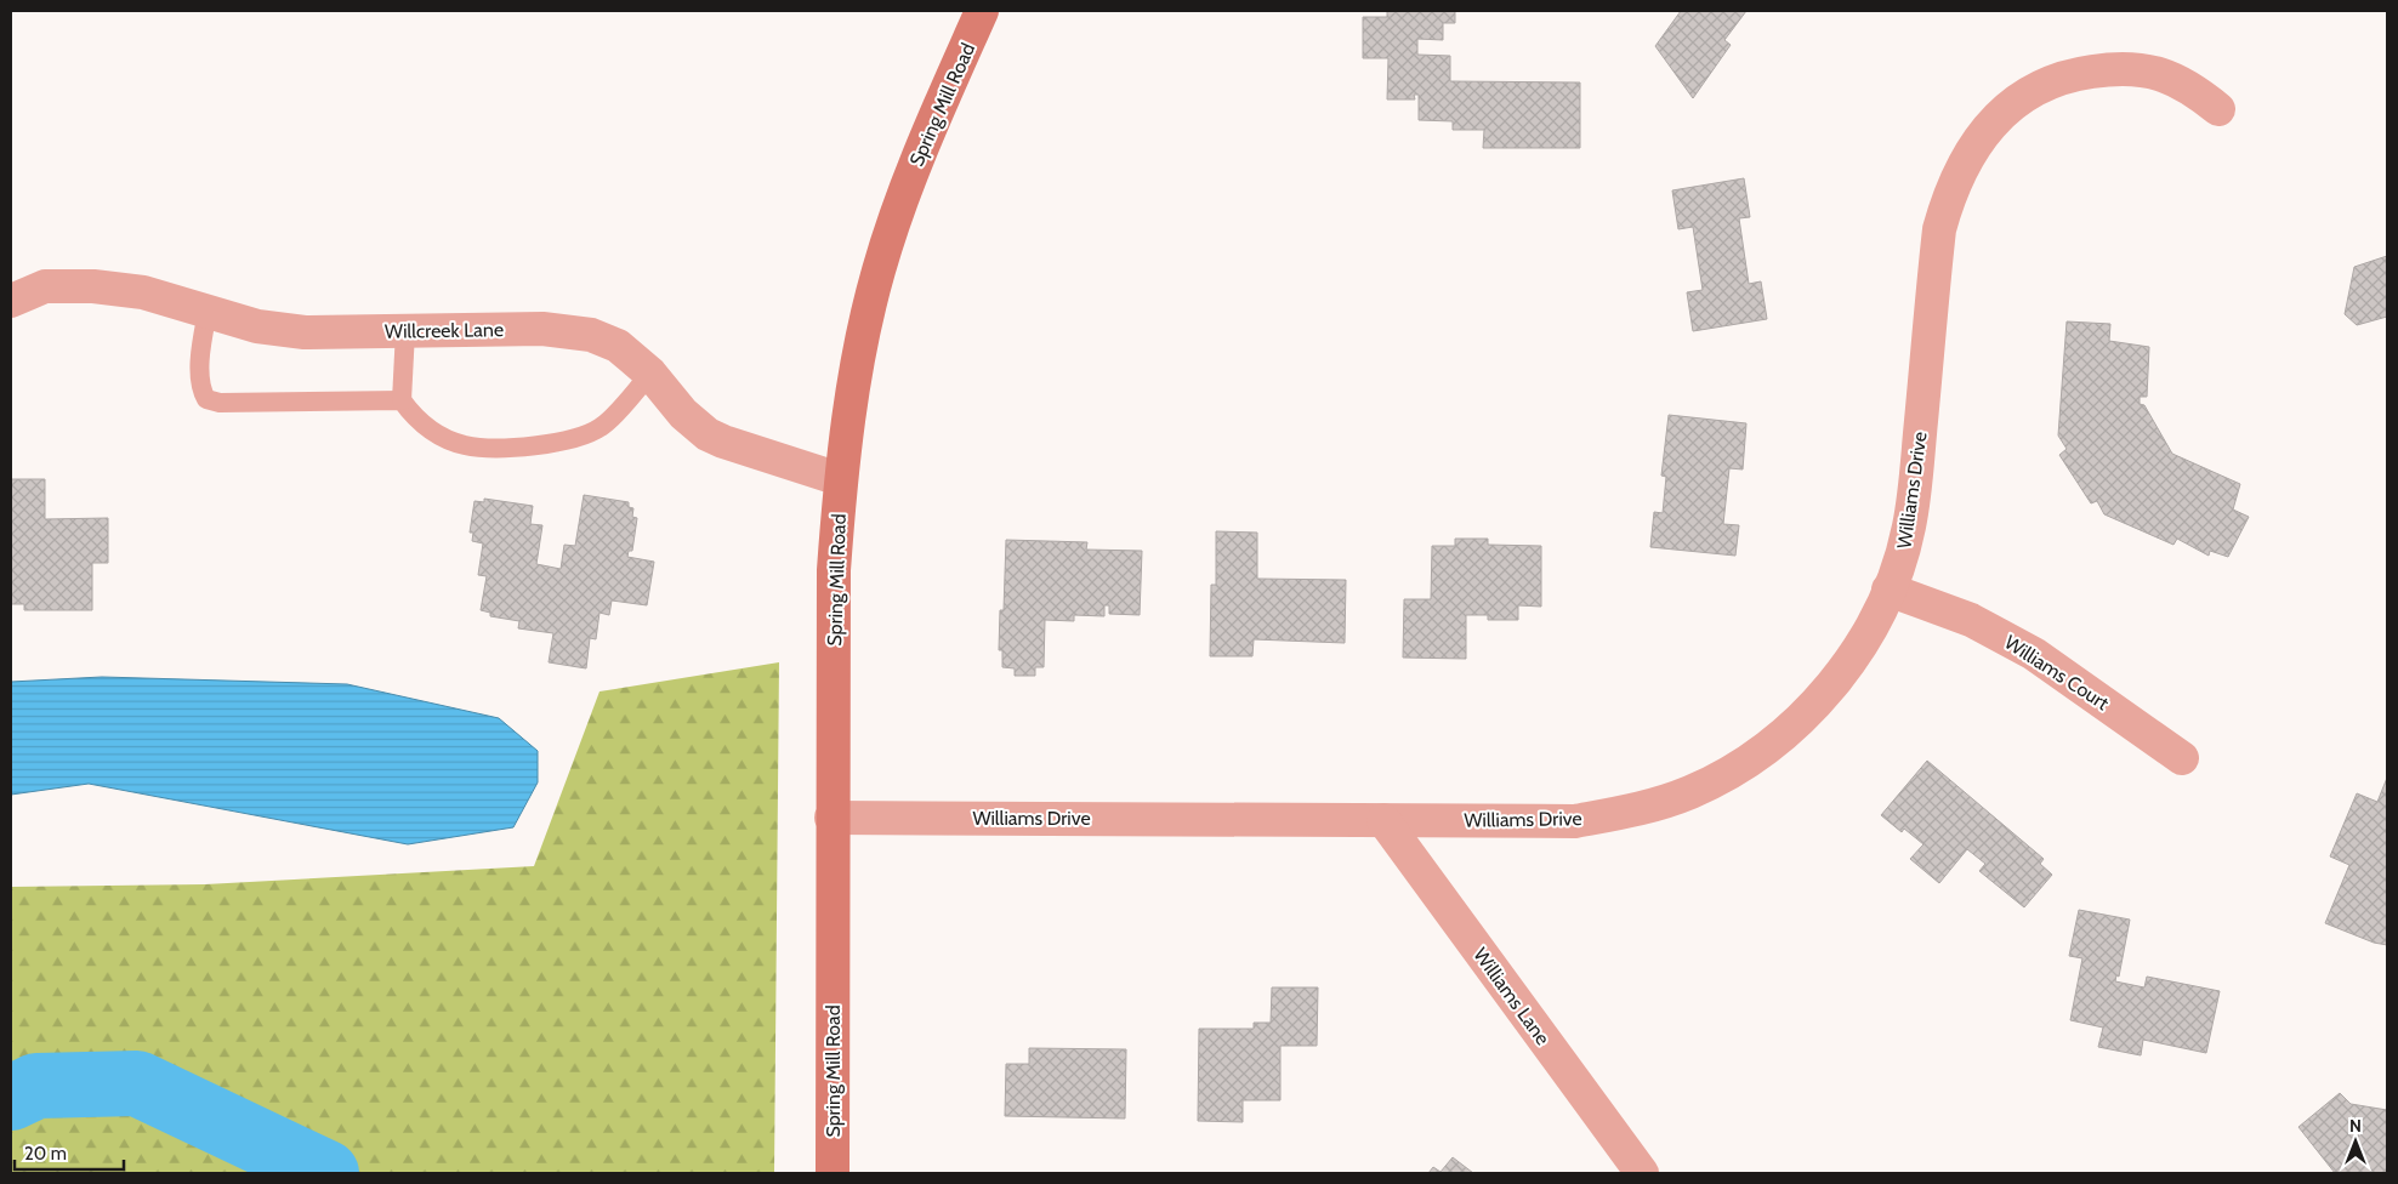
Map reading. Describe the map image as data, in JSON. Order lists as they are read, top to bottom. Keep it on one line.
{"streets":{"street":["Spring Mill Road","Willcreek Lane","Williams Drive","Williams Court","Williams Lane"]},"crossings":[["Spring Mill Road","Willcreek Lane"],["Spring Mill Road","Williams Drive"],["Williams Drive","Williams Court"],["Williams Drive","Williams Lane"]],"scale_bar":"20 m","north":"top"}
